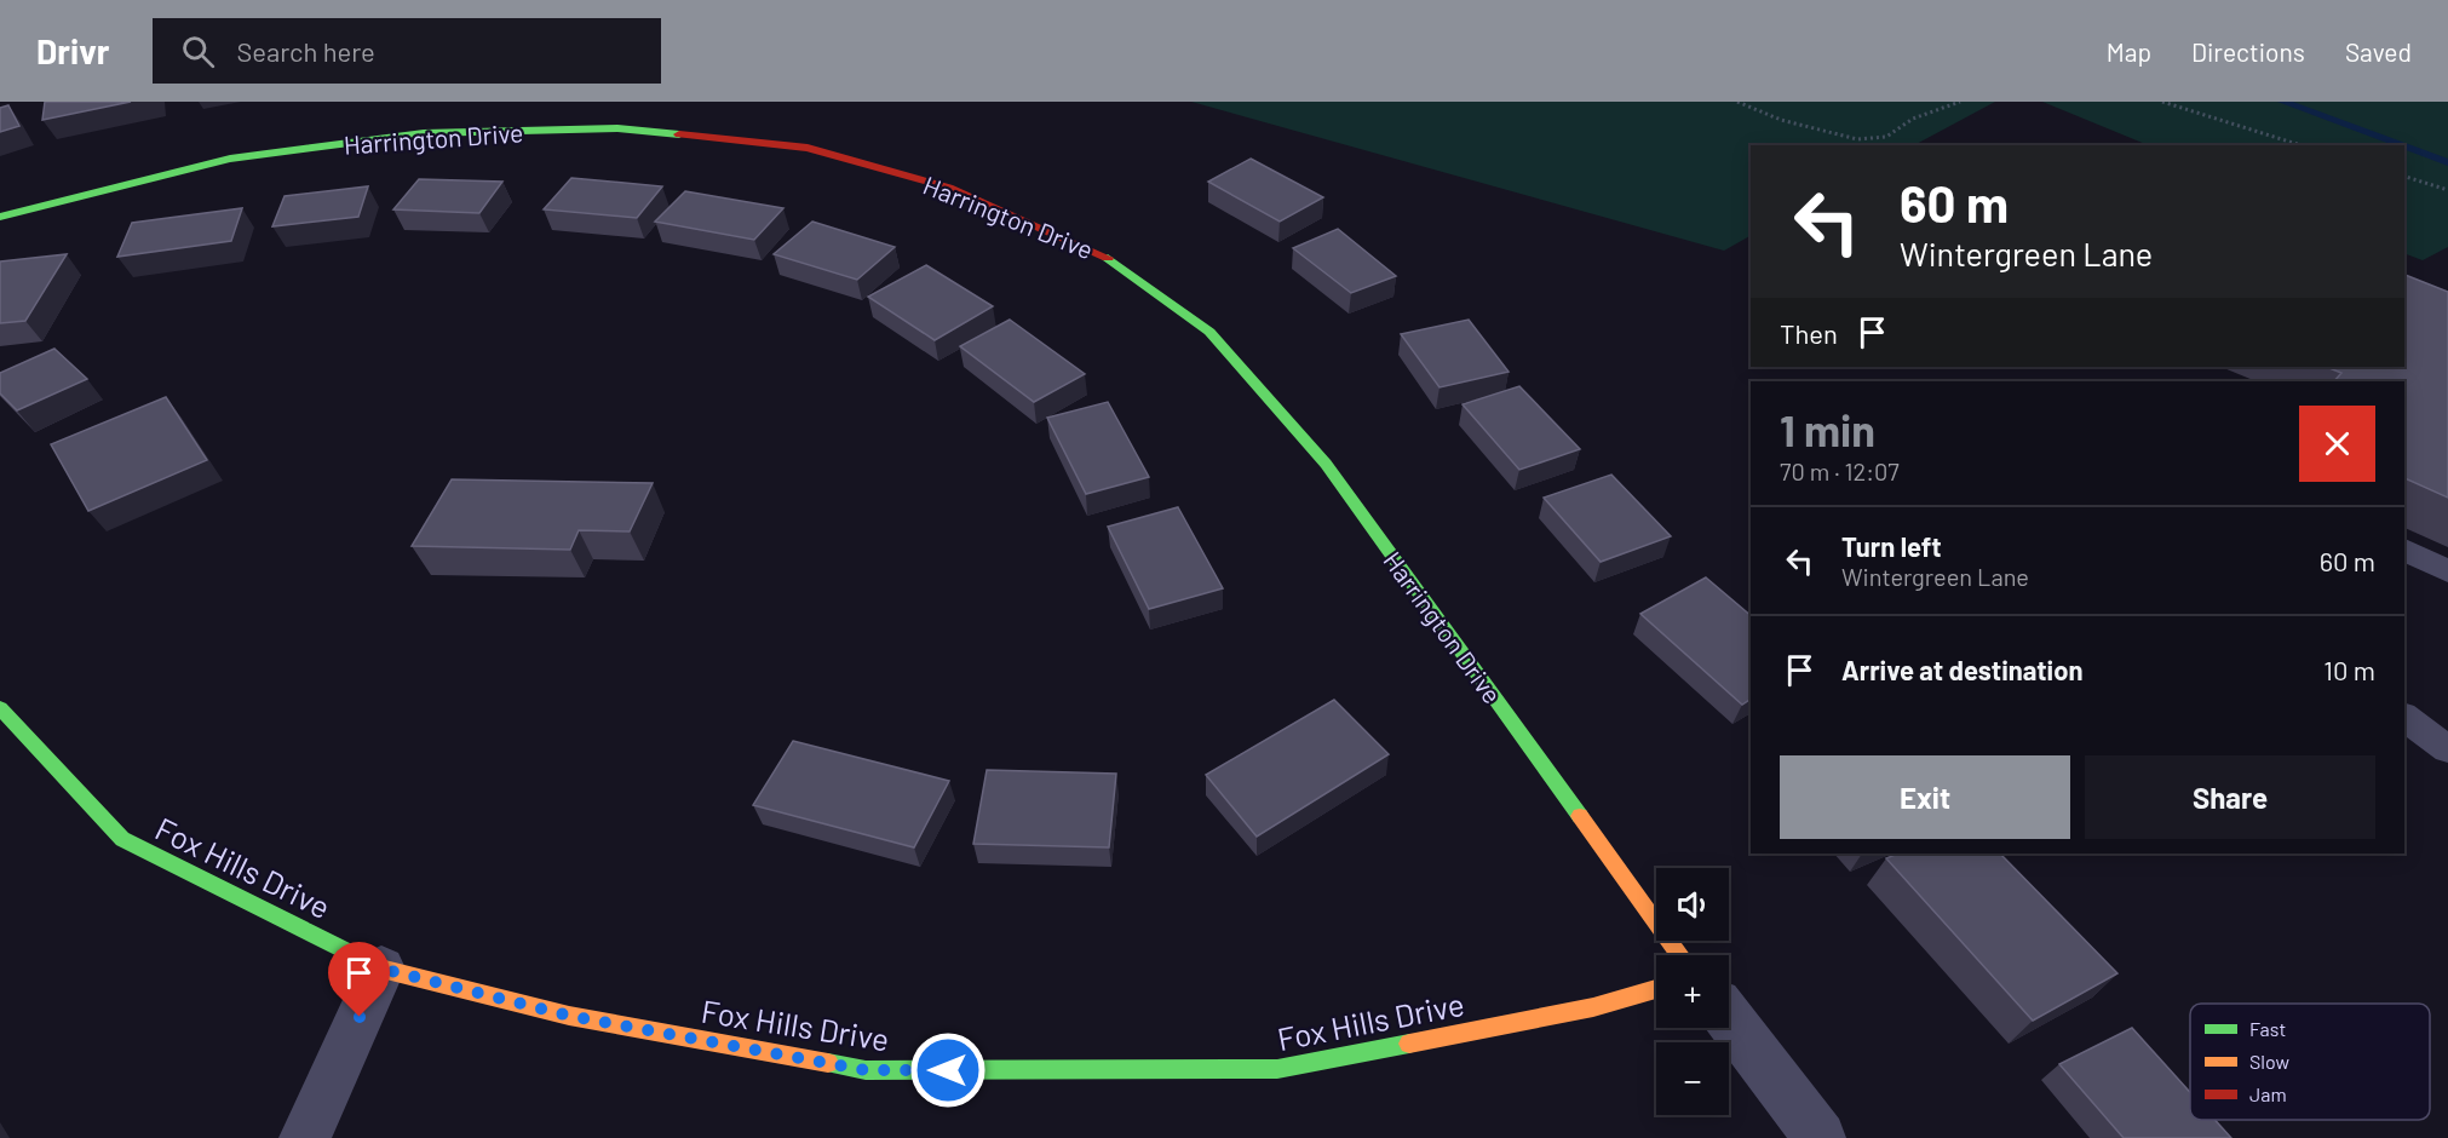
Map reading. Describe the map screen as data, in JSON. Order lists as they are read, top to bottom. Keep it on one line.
{"streets":{"street":["Harrington Drive","Fox Hills Drive"]},"legend":["Fast","Slow","Jam"],"page":{"header":"Drivr","search":"Search here","nav":["Map","Directions","Saved"],"turn":["60 m","Wintergreen Lane"],"then":"Then","heading":["1 min","70 m · 12:07"],"list":[{"name":"Turn left","note":"Wintergreen Lane","value":"60 m"},{"name":"Arrive at destination","value":"10 m"}],"buttons":["Exit","Share"],"map_buttons":["+","−"]}}
